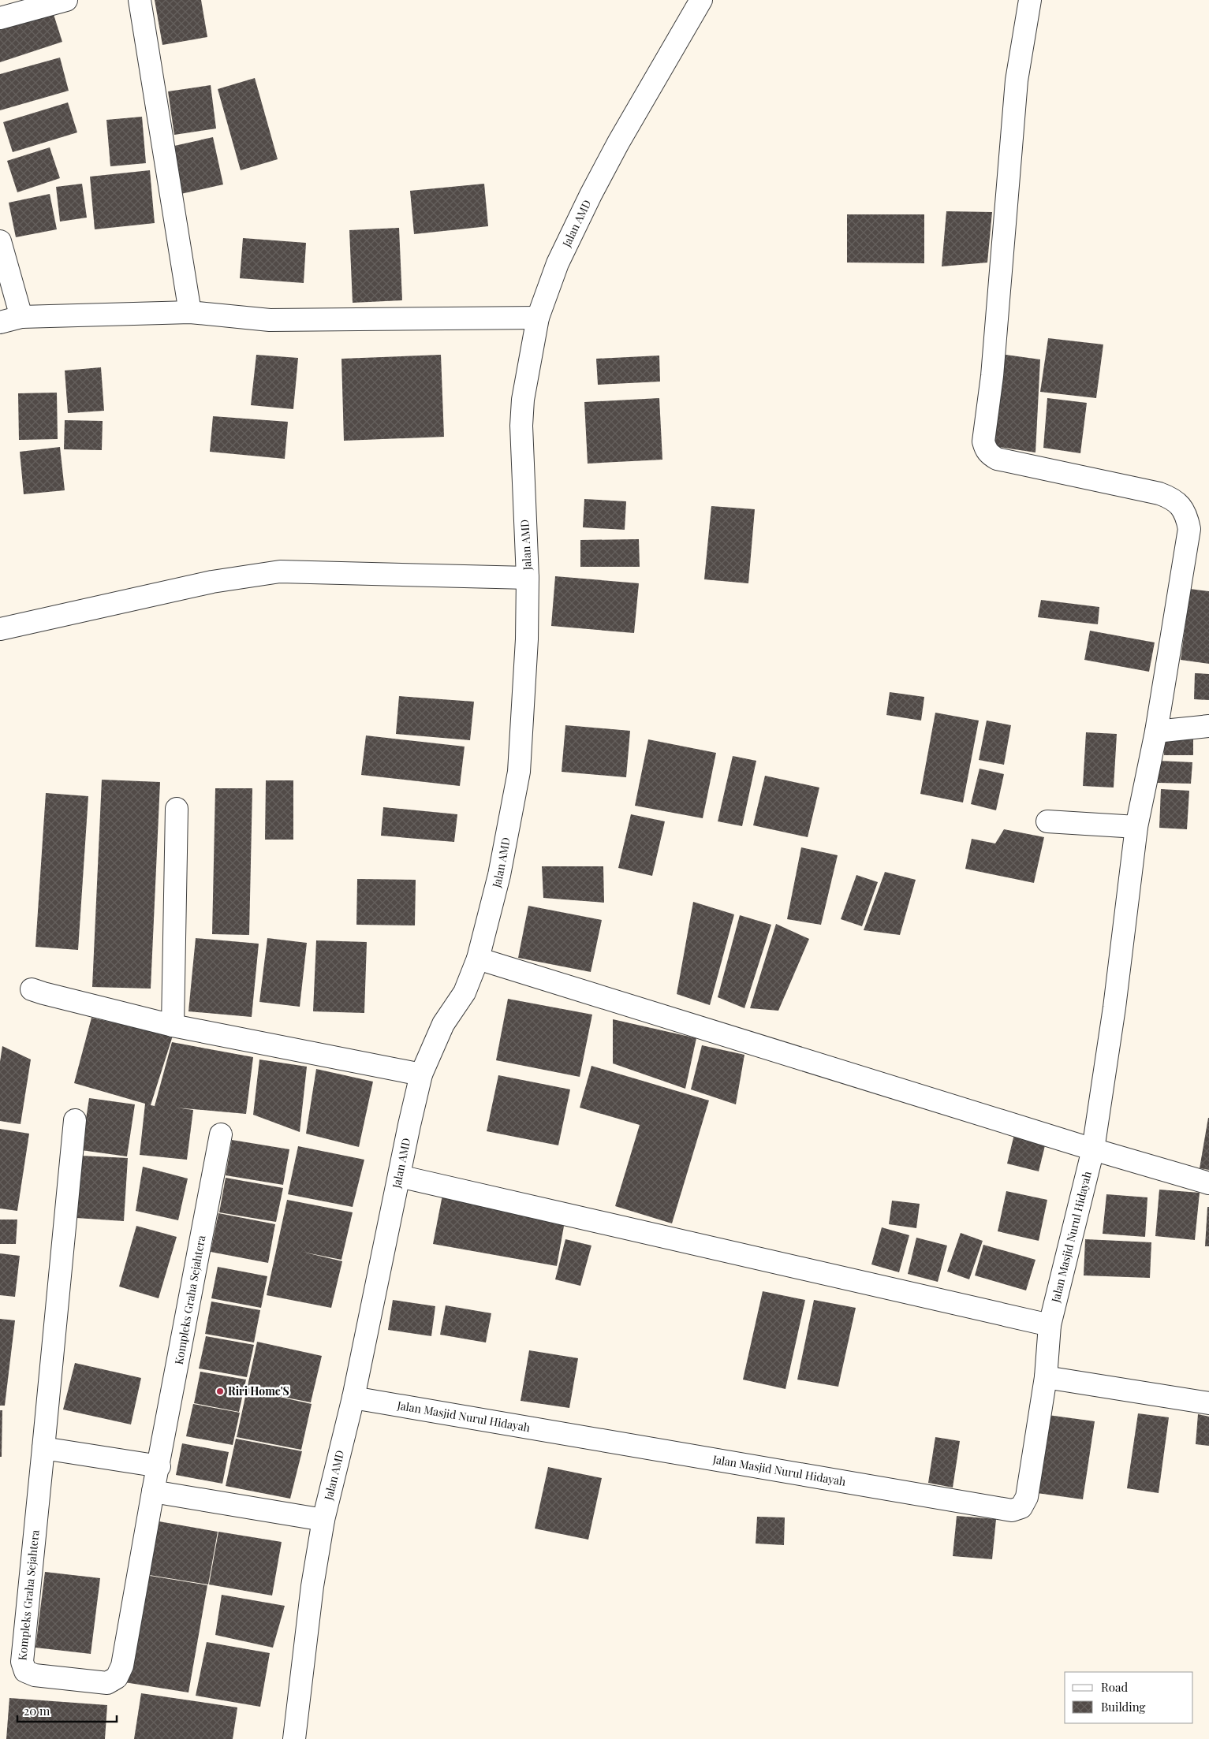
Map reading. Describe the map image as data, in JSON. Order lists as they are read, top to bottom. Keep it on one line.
{"streets":{"street":["Jalan AMD","Jalan Masjid Nurul Hidayah","Kompleks Graha Sejahtera"]},"crossings":[["Jalan AMD","Jalan Masjid Nurul Hidayah"]],"places":["Riri Home'S"],"legend":["Road","Building"],"scale_bar":"20 m"}
